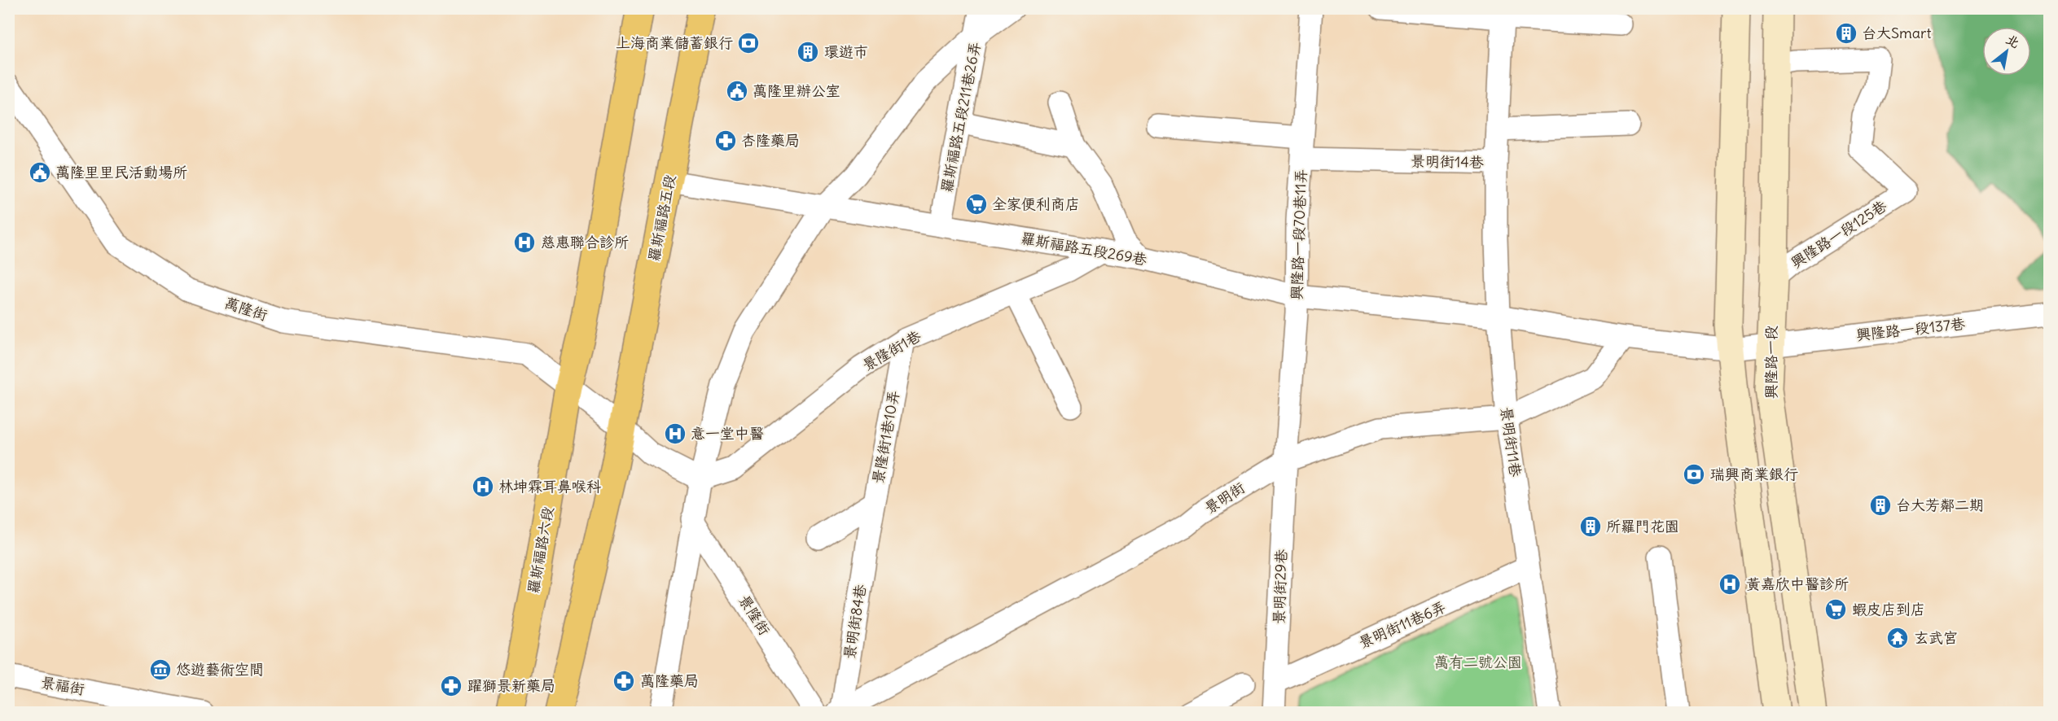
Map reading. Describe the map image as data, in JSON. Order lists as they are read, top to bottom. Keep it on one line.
{"streets":{"main road":["羅斯福路五段","興隆路一段","羅斯福路六段"],"street":["羅斯福路五段211巷26弄","景明街14巷","興隆路一段70巷11弄","興隆路一段125巷","羅斯福路五段269巷","萬隆街","興隆路一段137巷","景隆街1巷","景隆街1巷10弄","景明街11巷","景明街","景明街29巷","景隆街","景明街84巷","景明街11巷6弄","景福街"]},"crossings":[["羅斯福路五段211巷26弄","羅斯福路五段269巷"],["景明街14巷","興隆路一段70巷11弄"],["景明街14巷","羅斯福路五段269巷"],["景明街14巷","景明街11巷"],["羅斯福路五段","羅斯福路五段269巷"],["興隆路一段70巷11弄","羅斯福路五段269巷"],["興隆路一段70巷11弄","景明街"],["興隆路一段70巷11弄","景明街29巷"],["興隆路一段125巷","興隆路一段"],["羅斯福路五段269巷","景隆街1巷"],["羅斯福路五段269巷","景明街11巷"],["萬隆街","羅斯福路六段"],["興隆路一段137巷","興隆路一段"],["景隆街1巷","景隆街1巷10弄"],["景隆街1巷10弄","景明街84巷"],["景明街11巷","景明街"],["景明街11巷","景明街11巷6弄"],["景明街","景明街29巷"],["景明街","景明街84巷"],["景明街29巷","景明街11巷6弄"]],"parks":["萬有二號公園"],"places":{"building":["台大Smart","環遊市","台大芳鄰二期","所羅門花園"],"bank":["上海商業儲蓄銀行","瑞興商業銀行"],"public building":["萬隆里辦公室","萬隆里里民活動場所"],"pharmacy":["杏隆藥局","萬隆藥局","躍獅景新藥局"],"supermarket":["全家便利商店","蝦皮店到店"],"hospital":["慈惠聯合診所","意一堂中醫","林坤霖耳鼻喉科","黃嘉欣中醫診所"],"temple":["玄武宮"],"museum":["悠遊藝術空間"]},"north":"top right"}
